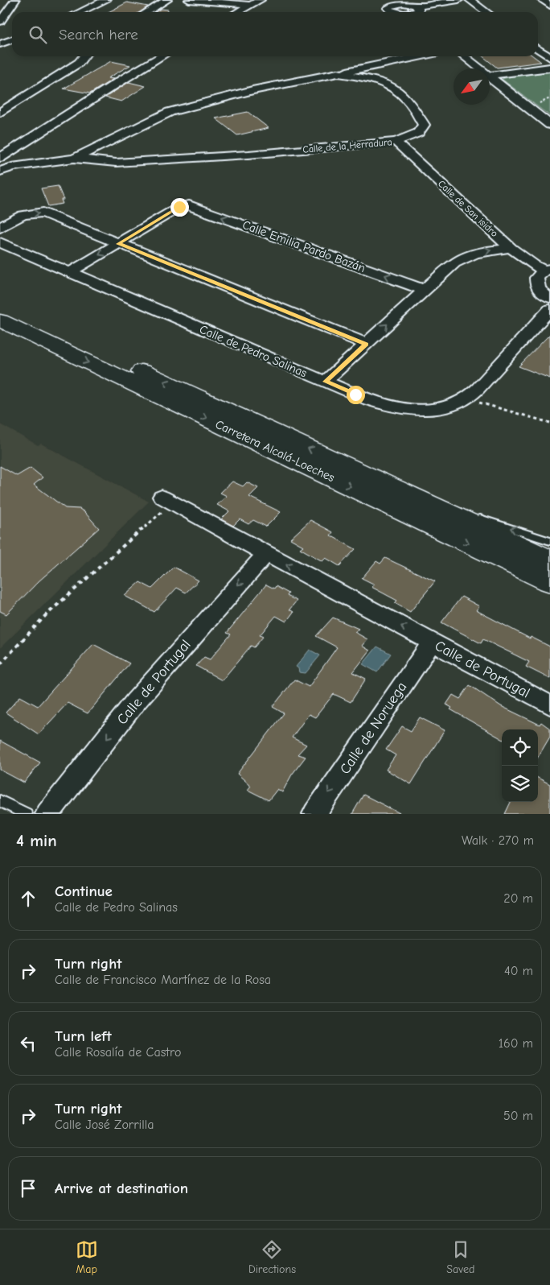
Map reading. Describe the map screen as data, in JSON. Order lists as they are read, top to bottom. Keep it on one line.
{"streets":{"main road":["Carretera Alcalá-Loeches"],"street":["Calle de la Herradura","Calle de San isidro","Calle Emilia Pardo Bazán","Calle de Pedro Salinas","Calle de Portugal","Calle de Noruega"]},"crossings":[["Calle de la Herradura","Calle de San isidro"],["Calle de Portugal","Calle de Noruega"]],"one_way":["Calle de Noruega"],"north":"bottom left","page":{"search":"Search here","heading":["4 min","Walk · 270 m"],"list":[["Continue","Calle de Pedro Salinas","20 m"],["Turn right","Calle de Francisco Martínez de la Rosa","40 m"],["Turn left","Calle Rosalía de Castro","160 m"],["Turn right","Calle José Zorrilla","50 m"],"Arrive at destination"],"nav":["Map","Directions","Saved"]}}
